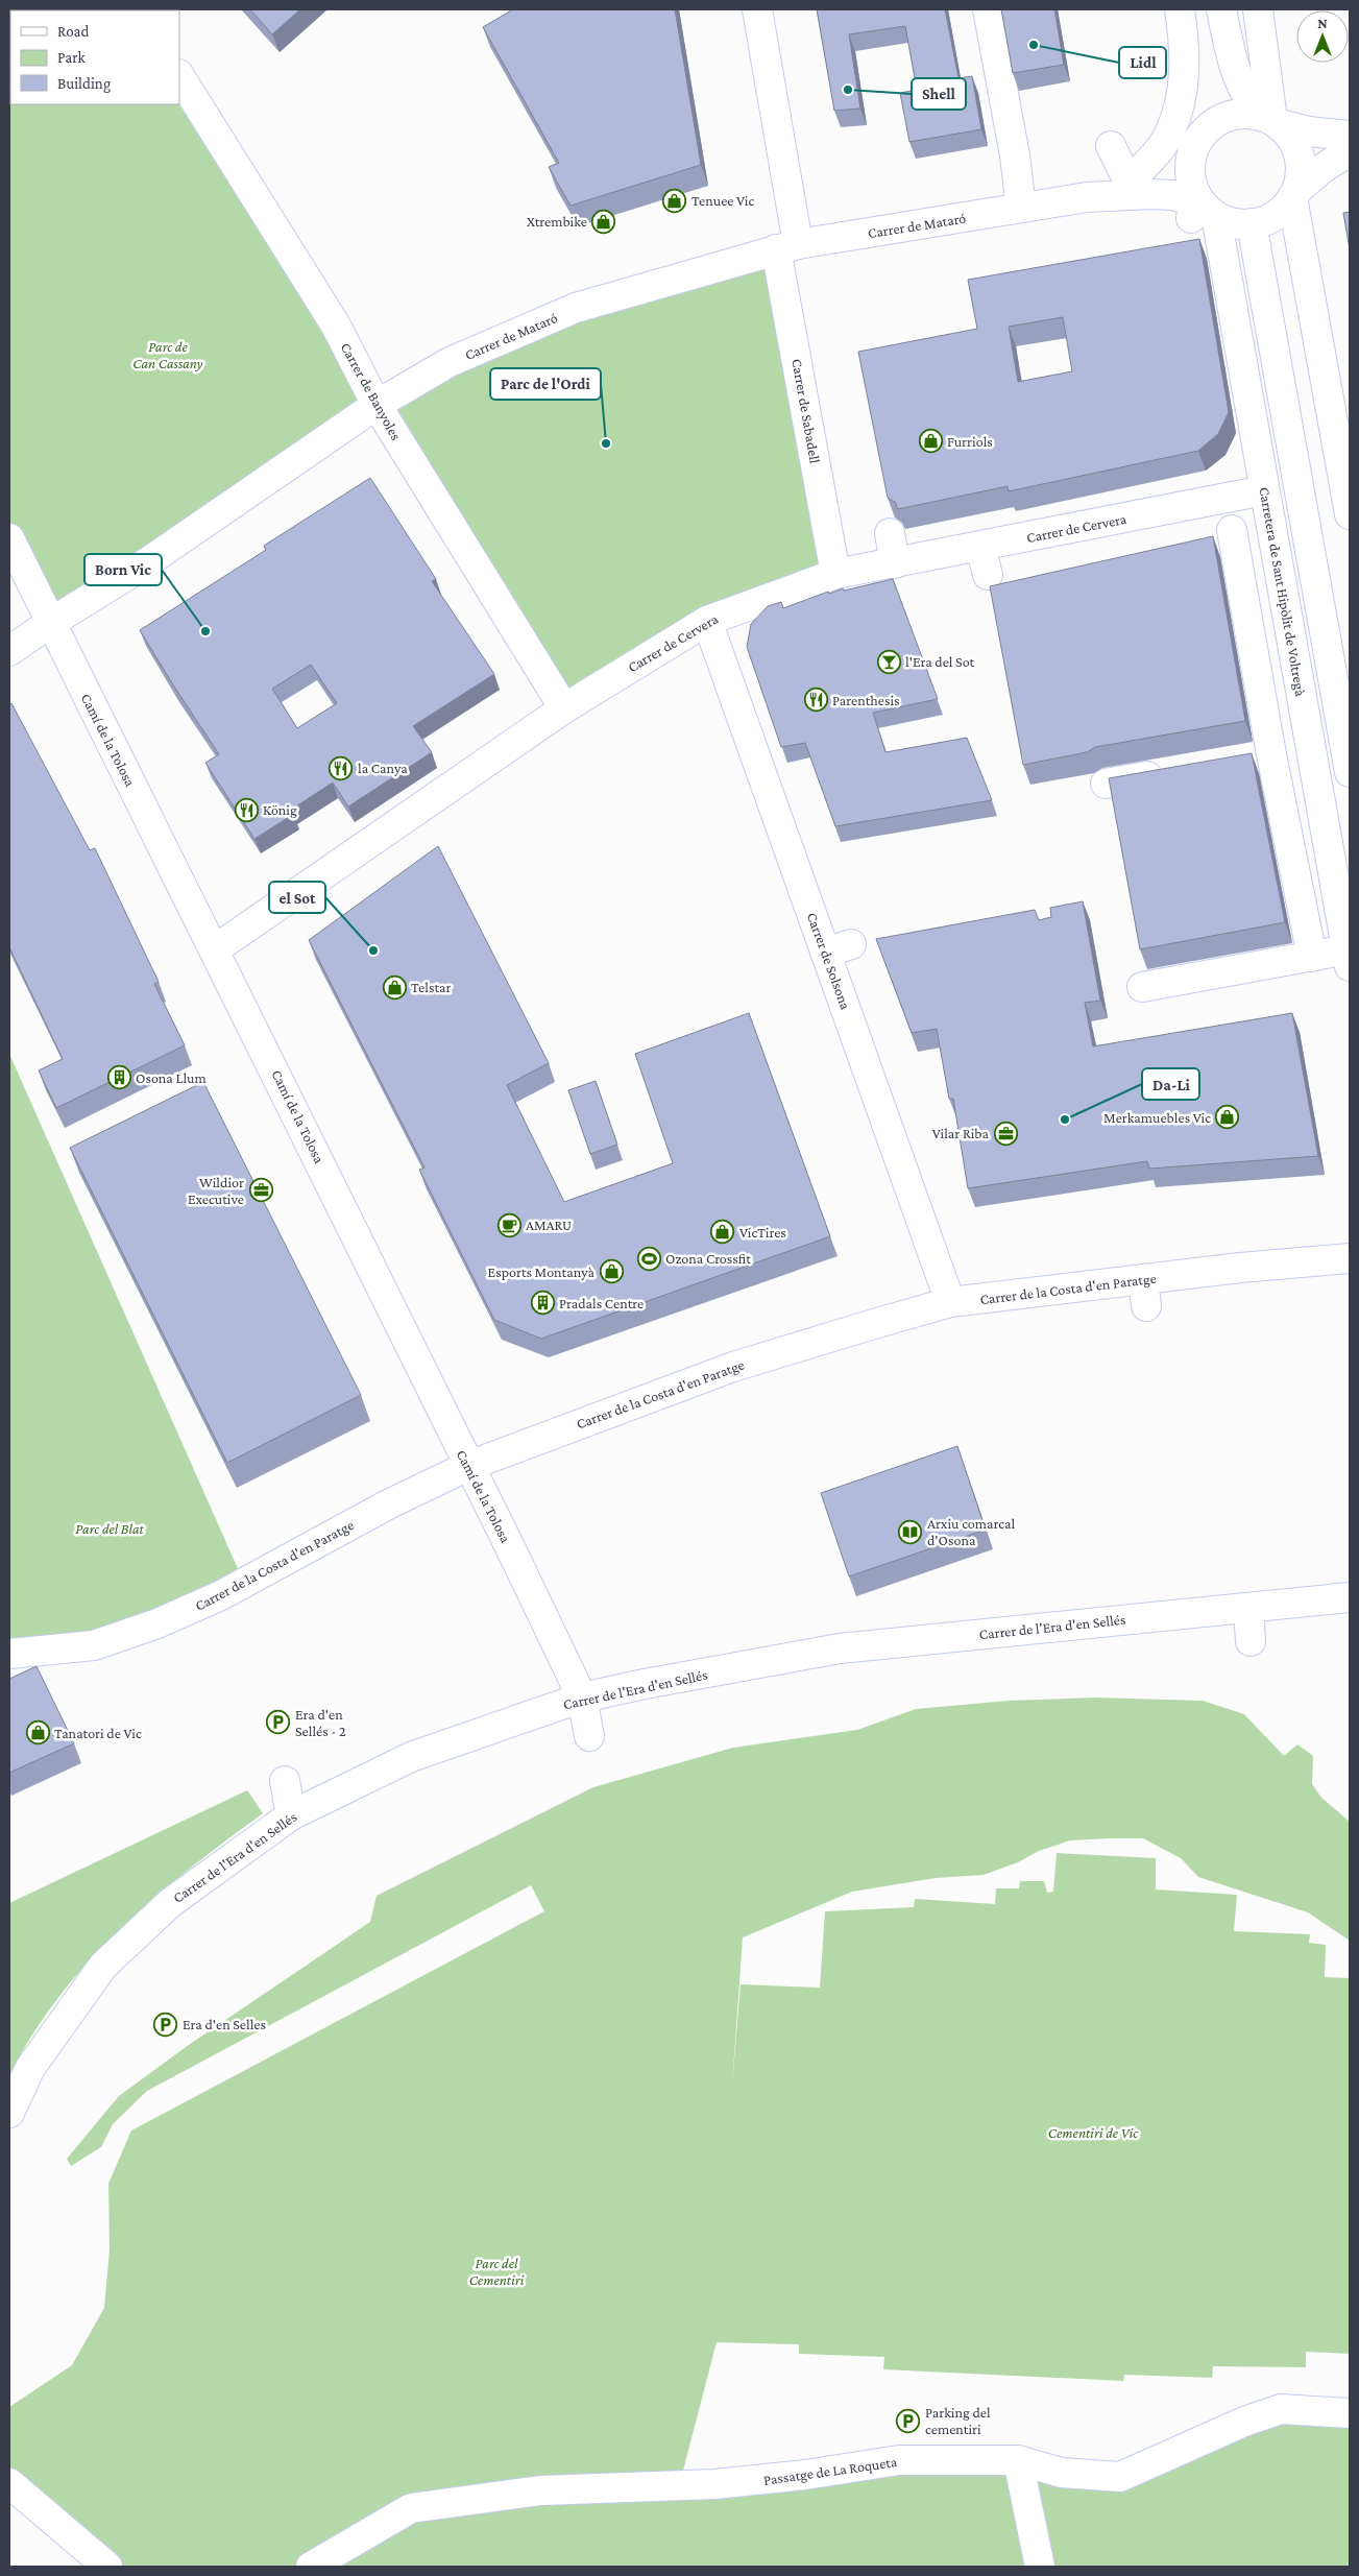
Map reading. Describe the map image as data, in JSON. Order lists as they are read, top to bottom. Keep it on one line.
{"streets":{"street":["Carrer de Mataró","Carrer de Banyoles","Carrer de Sabadell","Carrer de Cervera","Carretera de Sant Hipòlit de Voltregà","Camí de la Tolosa","Carrer de Solsona","Carrer de la Costa d'en Paratge","Carrer de l'Era d'en Sellés","Passatge de La Roqueta"]},"crossings":[["Carrer de Mataró","Carrer de Banyoles"],["Carrer de Mataró","Carrer de Sabadell"],["Carrer de Mataró","Carretera de Sant Hipòlit de Voltregà"],["Carrer de Mataró","Camí de la Tolosa"],["Carrer de Banyoles","Carrer de Cervera"],["Carrer de Sabadell","Carrer de Cervera"],["Carrer de Cervera","Carretera de Sant Hipòlit de Voltregà"],["Carrer de Cervera","Camí de la Tolosa"],["Carrer de Cervera","Carrer de Solsona"],["Camí de la Tolosa","Carrer de la Costa d'en Paratge"],["Camí de la Tolosa","Carrer de l'Era d'en Sellés"],["Carrer de Solsona","Carrer de la Costa d'en Paratge"]],"parks":["Parc de Can Cassany","Parc del Blat","Cementiri de Vic","Parc del Cementiri"],"places":{"other":["Lidl","Shell","Parc de l'Ordi","Born Vic","el Sot","Da-Li"],"shop":["Tenuee Vic","Xtrembike","Furriols","Telstar","Merkamuebles Vic","VicTires","Esports Montanyà","Tanatori de Vic"],"bar":["l'Era del Sot"],"restaurant":["Parenthesis","la Canya","König"],"building":["Osona Llum","Pradals Centre"],"office":["Vilar Riba","Wildior Executive"],"cafe":["AMARU"],"sports":["Ozona Crossfit"],"library":["Arxiu comarcal d'Osona"],"parking":["Era d'en Sellés - 2","Era d'en Selles","Parking del cementiri"]},"legend":["Road","Park","Building"],"north":"top"}
